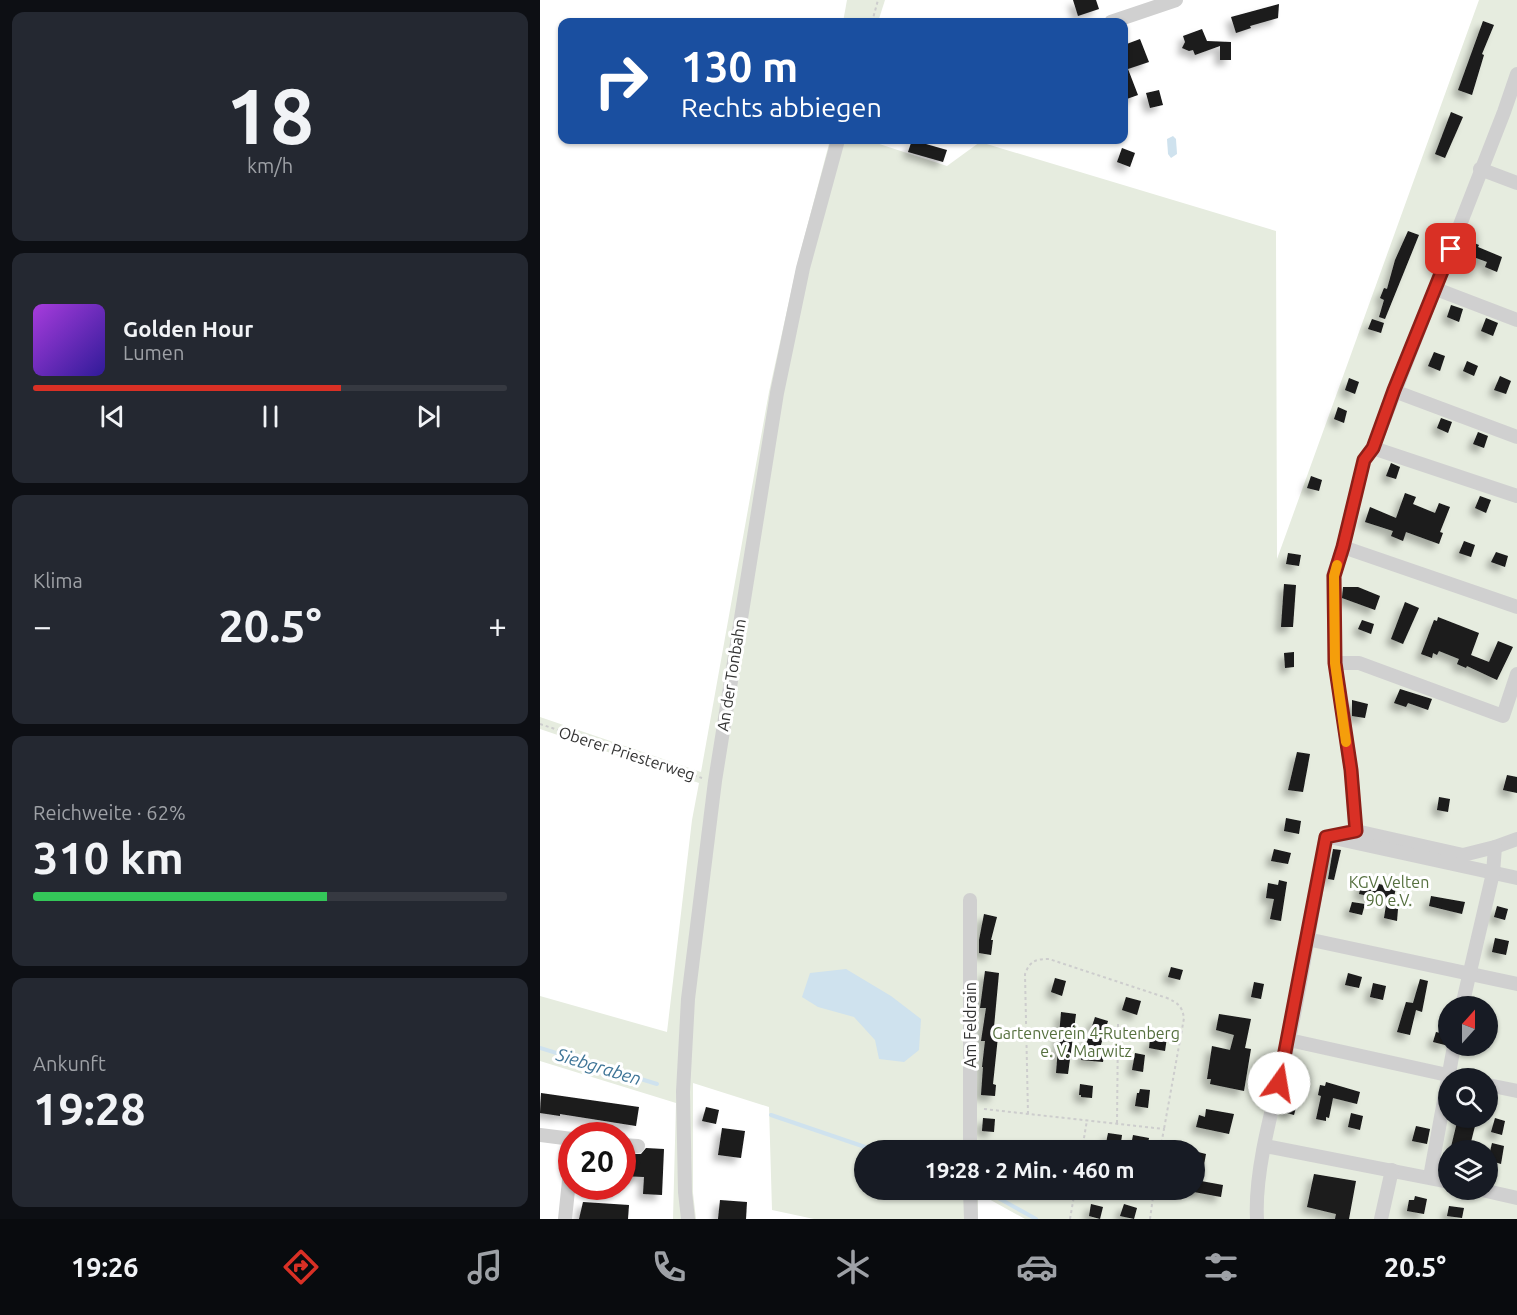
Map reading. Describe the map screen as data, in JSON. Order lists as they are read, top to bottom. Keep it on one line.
{"streets":{"street":["An der Tonbahn","Am Feldrain"],"path":["Oberer Priesterweg"]},"crossings":[["An der Tonbahn","Oberer Priesterweg"]],"water":["Siebgraben"],"parks":["KGV Velten 90 e.V.","Gartenverein 4-Rutenberg e. V. Marwitz"],"north":"top","page":{"tile":[["18","km/h"],"Klima",["Reichweite · 62%","310 km"],["Ankunft","19:28"]],"turn":["130 m","Rechts abbiegen"],"song":["Golden Hour","Lumen"],"heat":["−","20.5°","+"],"limit":"20","trip":"19:28 · 2 Min. · 460 m","tabs":["19:26","20.5°"]}}
